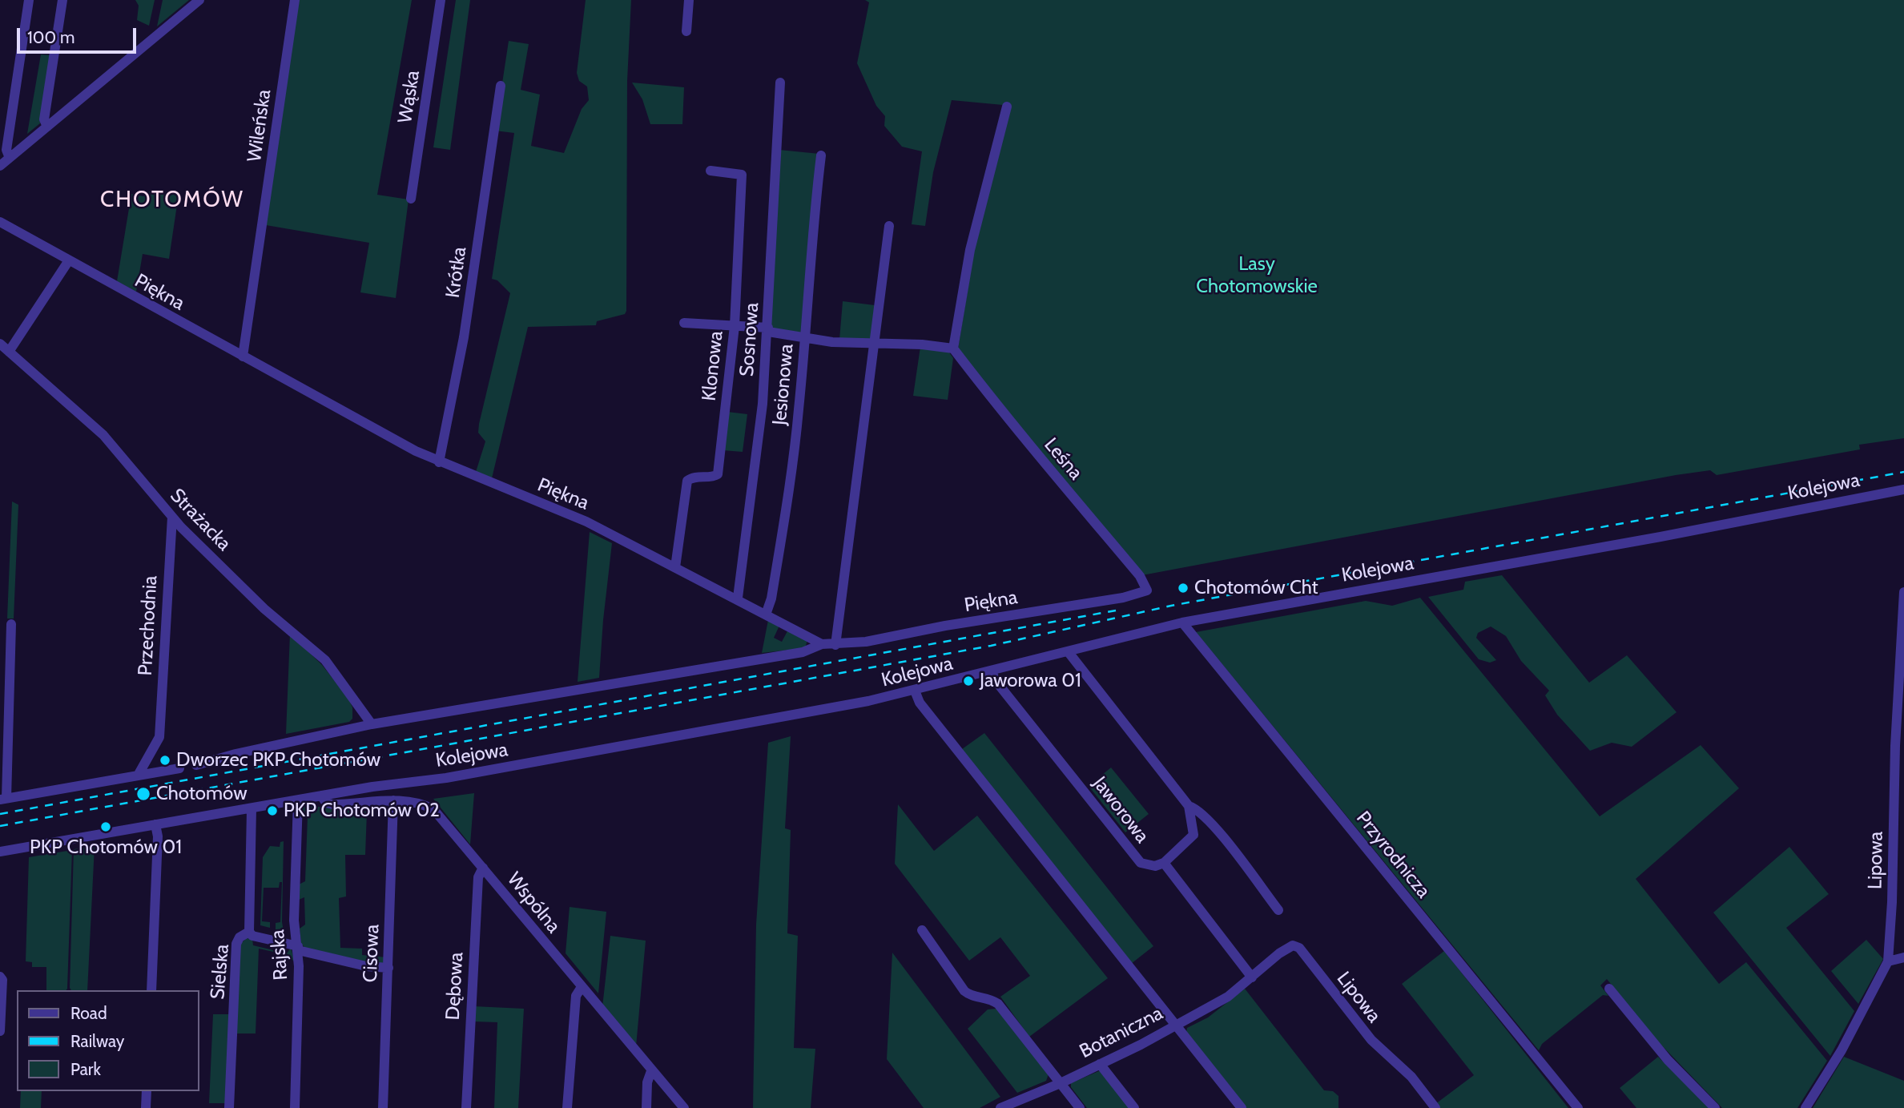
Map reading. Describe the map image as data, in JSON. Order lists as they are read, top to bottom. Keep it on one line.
{"streets":{"street":["Wąska","Wileńska","Krótka","Piękna","Sosnowa","Klonowa","Jesionowa","Leśna","Kolejowa","Strażacka","Przechodnia","Jaworowa","Przyrodnicza","Lipowa","Wspólna","Cisowa","Rajska","Sielska","Dębowa","Botaniczna"]},"crossings":[["Wileńska","Piękna"],["Krótka","Piękna"],["Piękna","Sosnowa"],["Piękna","Klonowa"],["Piękna","Jesionowa"],["Piękna","Leśna"],["Kolejowa","Jaworowa"],["Kolejowa","Przyrodnicza"],["Kolejowa","Wspólna"],["Kolejowa","Rajska"],["Kolejowa","Sielska"],["Strażacka","Przechodnia"],["Lipowa","Botaniczna"],["Wspólna","Cisowa"],["Wspólna","Dębowa"]],"districts":["CHOTOMÓW"],"parks":["Lasy Chotomowskie"],"places":["Chotomów Cht","Jaworowa 01","Dworzec PKP Chotomów","Chotomów","PKP Chotomów 02","PKP Chotomów 01"],"legend":["Road","Railway","Park"],"scale_bar":"100 m"}
